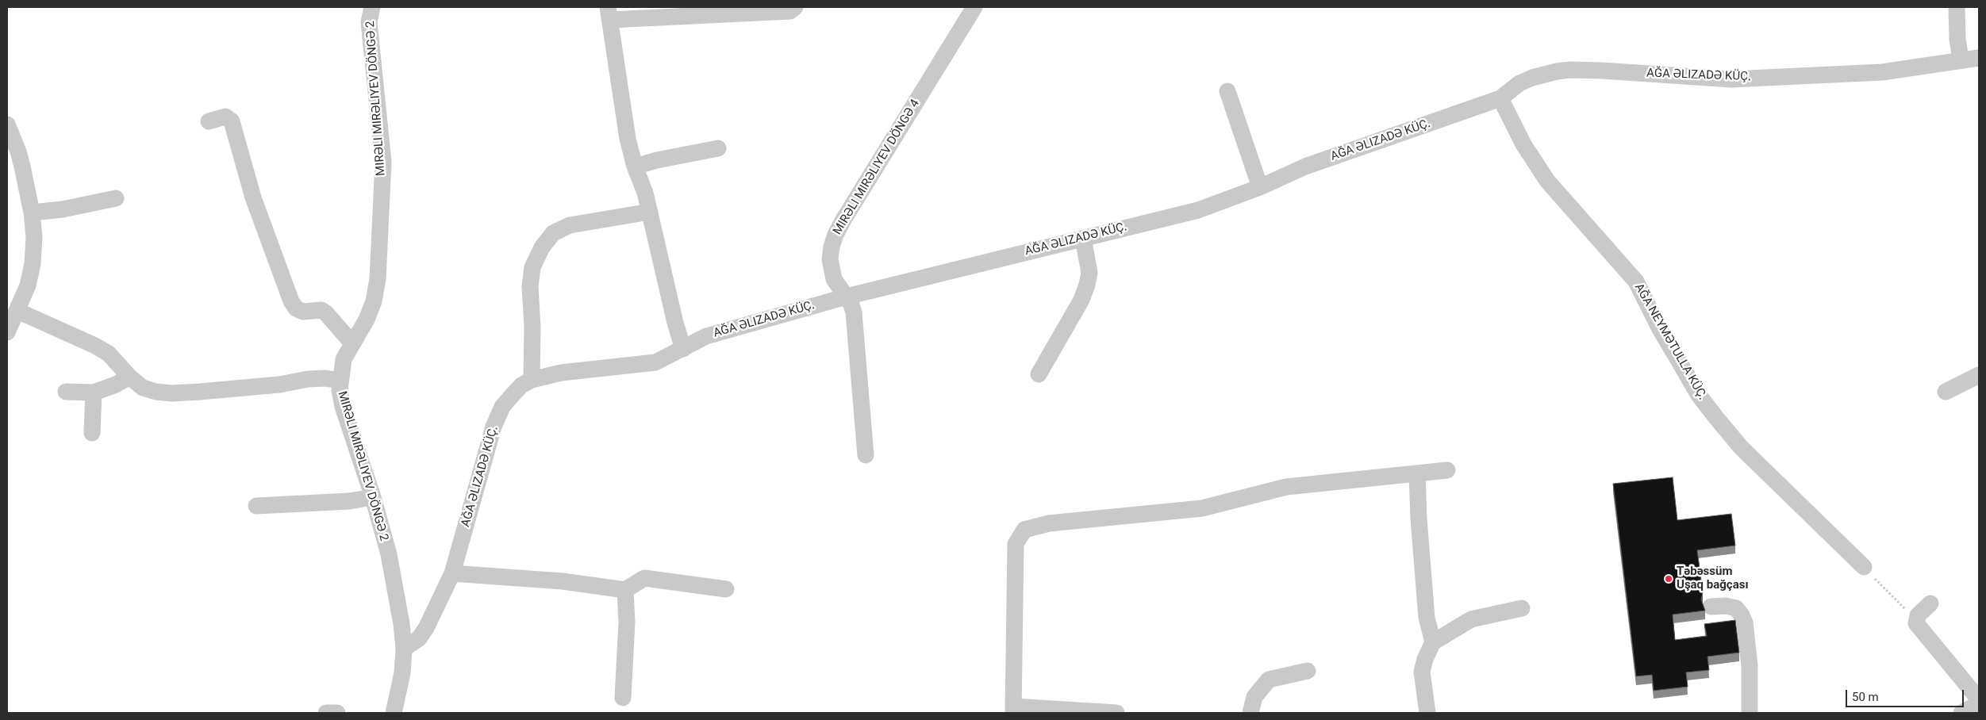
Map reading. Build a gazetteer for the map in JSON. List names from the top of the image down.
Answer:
{
  "streets": {
    "street": [
      "AĞA ƏLIZADƏ KÜÇ.",
      "MIRƏLI MIRƏLIYEV DÖNGƏ 2",
      "MIRƏLI MIRƏLIYEV DÖNGƏ 4",
      "AĞA NEYMƏTULLA KÜÇ."
    ]
  },
  "crossings": [
    ["AĞA ƏLIZADƏ KÜÇ.", "MIRƏLI MIRƏLIYEV DÖNGƏ 2"],
    ["AĞA ƏLIZADƏ KÜÇ.", "MIRƏLI MIRƏLIYEV DÖNGƏ 4"],
    ["AĞA ƏLIZADƏ KÜÇ.", "AĞA NEYMƏTULLA KÜÇ."]
  ],
  "places": ["Təbəssüm Uşaq bağçası"],
  "scale_bar": "50 m"
}
